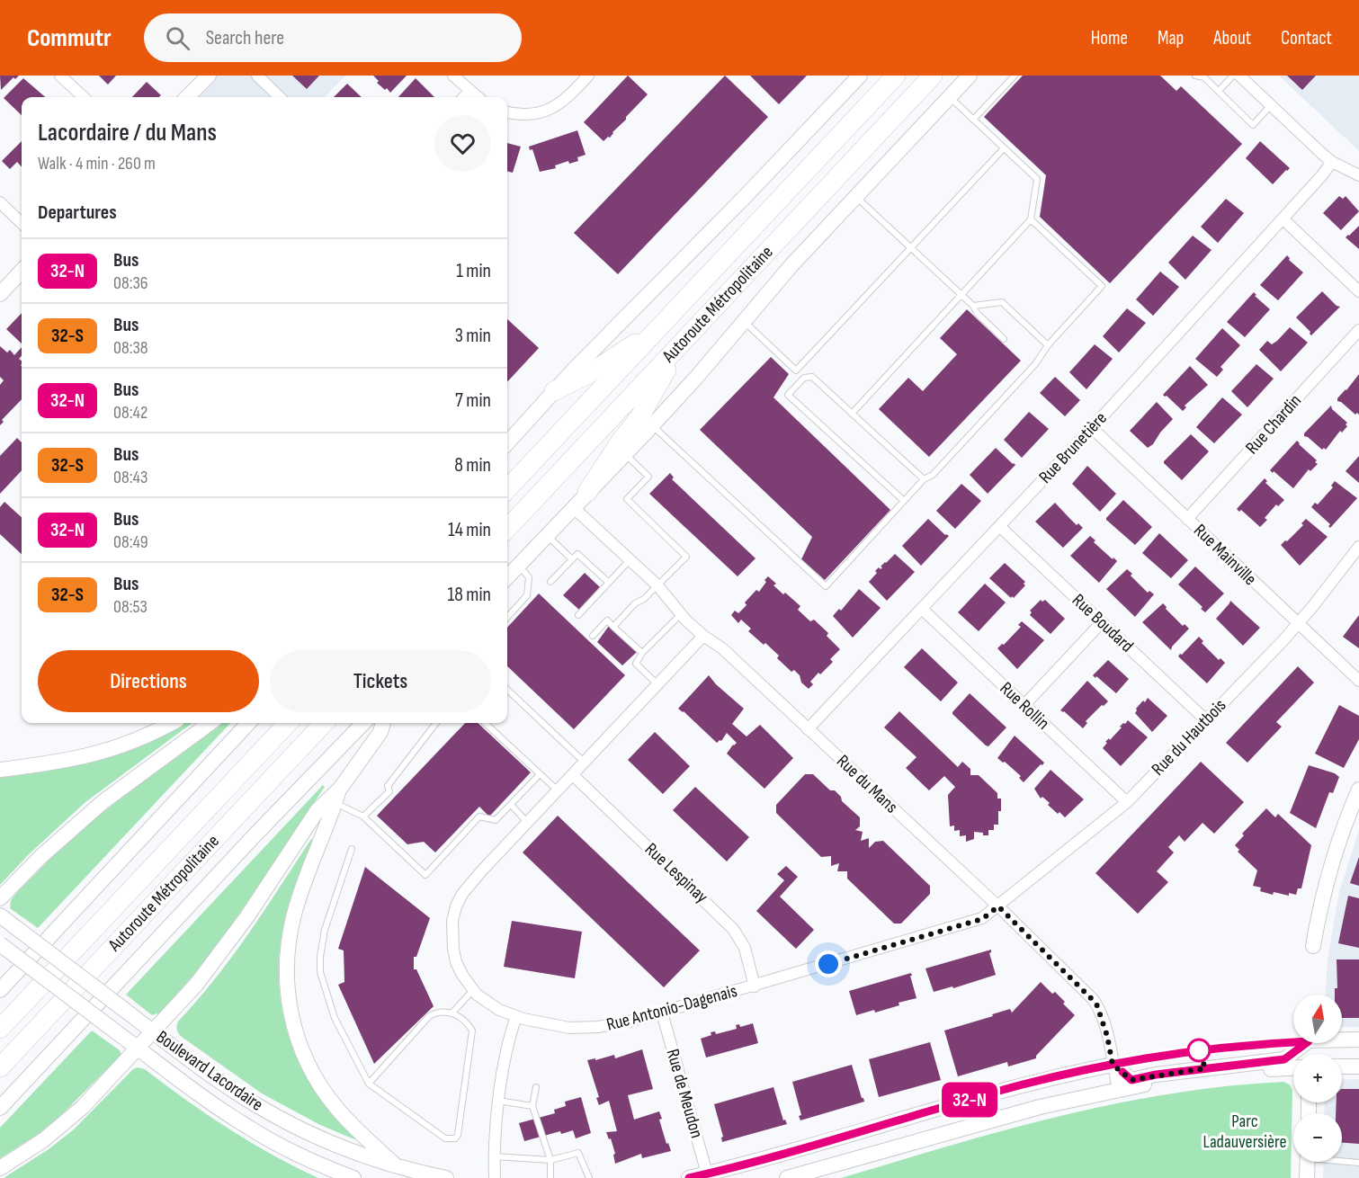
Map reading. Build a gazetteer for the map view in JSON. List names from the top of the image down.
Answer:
{
  "streets": {
    "highway": ["Autoroute Métropolitaine"],
    "main road": ["Boulevard Lacordaire"],
    "street": [
      "Rue Chardin",
      "Rue Brunetière",
      "Rue Mainville",
      "Rue Boudard",
      "Rue Rollin",
      "Rue du Hautbois",
      "Rue du Mans",
      "Rue Lespinay",
      "Rue Antonio-Dagenais",
      "Rue de Meudon"
    ]
  },
  "crossings": [
    ["Rue Chardin", "Rue Mainville"],
    ["Rue Brunetière", "Rue Mainville"],
    ["Rue Brunetière", "Rue Boudard"],
    ["Rue Brunetière", "Rue Rollin"],
    ["Rue Brunetière", "Rue du Mans"],
    ["Rue Mainville", "Rue du Hautbois"],
    ["Rue Boudard", "Rue du Hautbois"],
    ["Rue Rollin", "Rue du Hautbois"],
    ["Rue du Hautbois", "Rue du Mans"],
    ["Rue du Hautbois", "Rue Antonio-Dagenais"],
    ["Rue du Mans", "Rue Antonio-Dagenais"],
    ["Rue Lespinay", "Rue Antonio-Dagenais"],
    ["Rue Antonio-Dagenais", "Rue de Meudon"]
  ],
  "parks": ["Parc Ladauversière"],
  "lines": ["bus line 32-N"],
  "north": "top",
  "page": {
    "header": "Commutr",
    "search": "Search here",
    "nav": [
      "Home",
      "Map",
      "About",
      "Contact"
    ],
    "on_map": "32-N",
    "heading": [
      ["Lacordaire / du Mans", "Walk · 4 min · 260 m"],
      "Departures"
    ],
    "list": [
      {
        "mark": "32-N",
        "name": "Bus",
        "note": "08:36",
        "value": "1 min"
      },
      {
        "mark": "32-S",
        "name": "Bus",
        "note": "08:38",
        "value": "3 min"
      },
      {
        "mark": "32-N",
        "name": "Bus",
        "note": "08:42",
        "value": "7 min"
      },
      {
        "mark": "32-S",
        "name": "Bus",
        "note": "08:43",
        "value": "8 min"
      },
      {
        "mark": "32-N",
        "name": "Bus",
        "note": "08:49",
        "value": "14 min"
      },
      {
        "mark": "32-S",
        "name": "Bus",
        "note": "08:53",
        "value": "18 min"
      }
    ],
    "buttons": ["Directions", "Tickets"],
    "map_buttons": ["+", "−"]
  }
}
